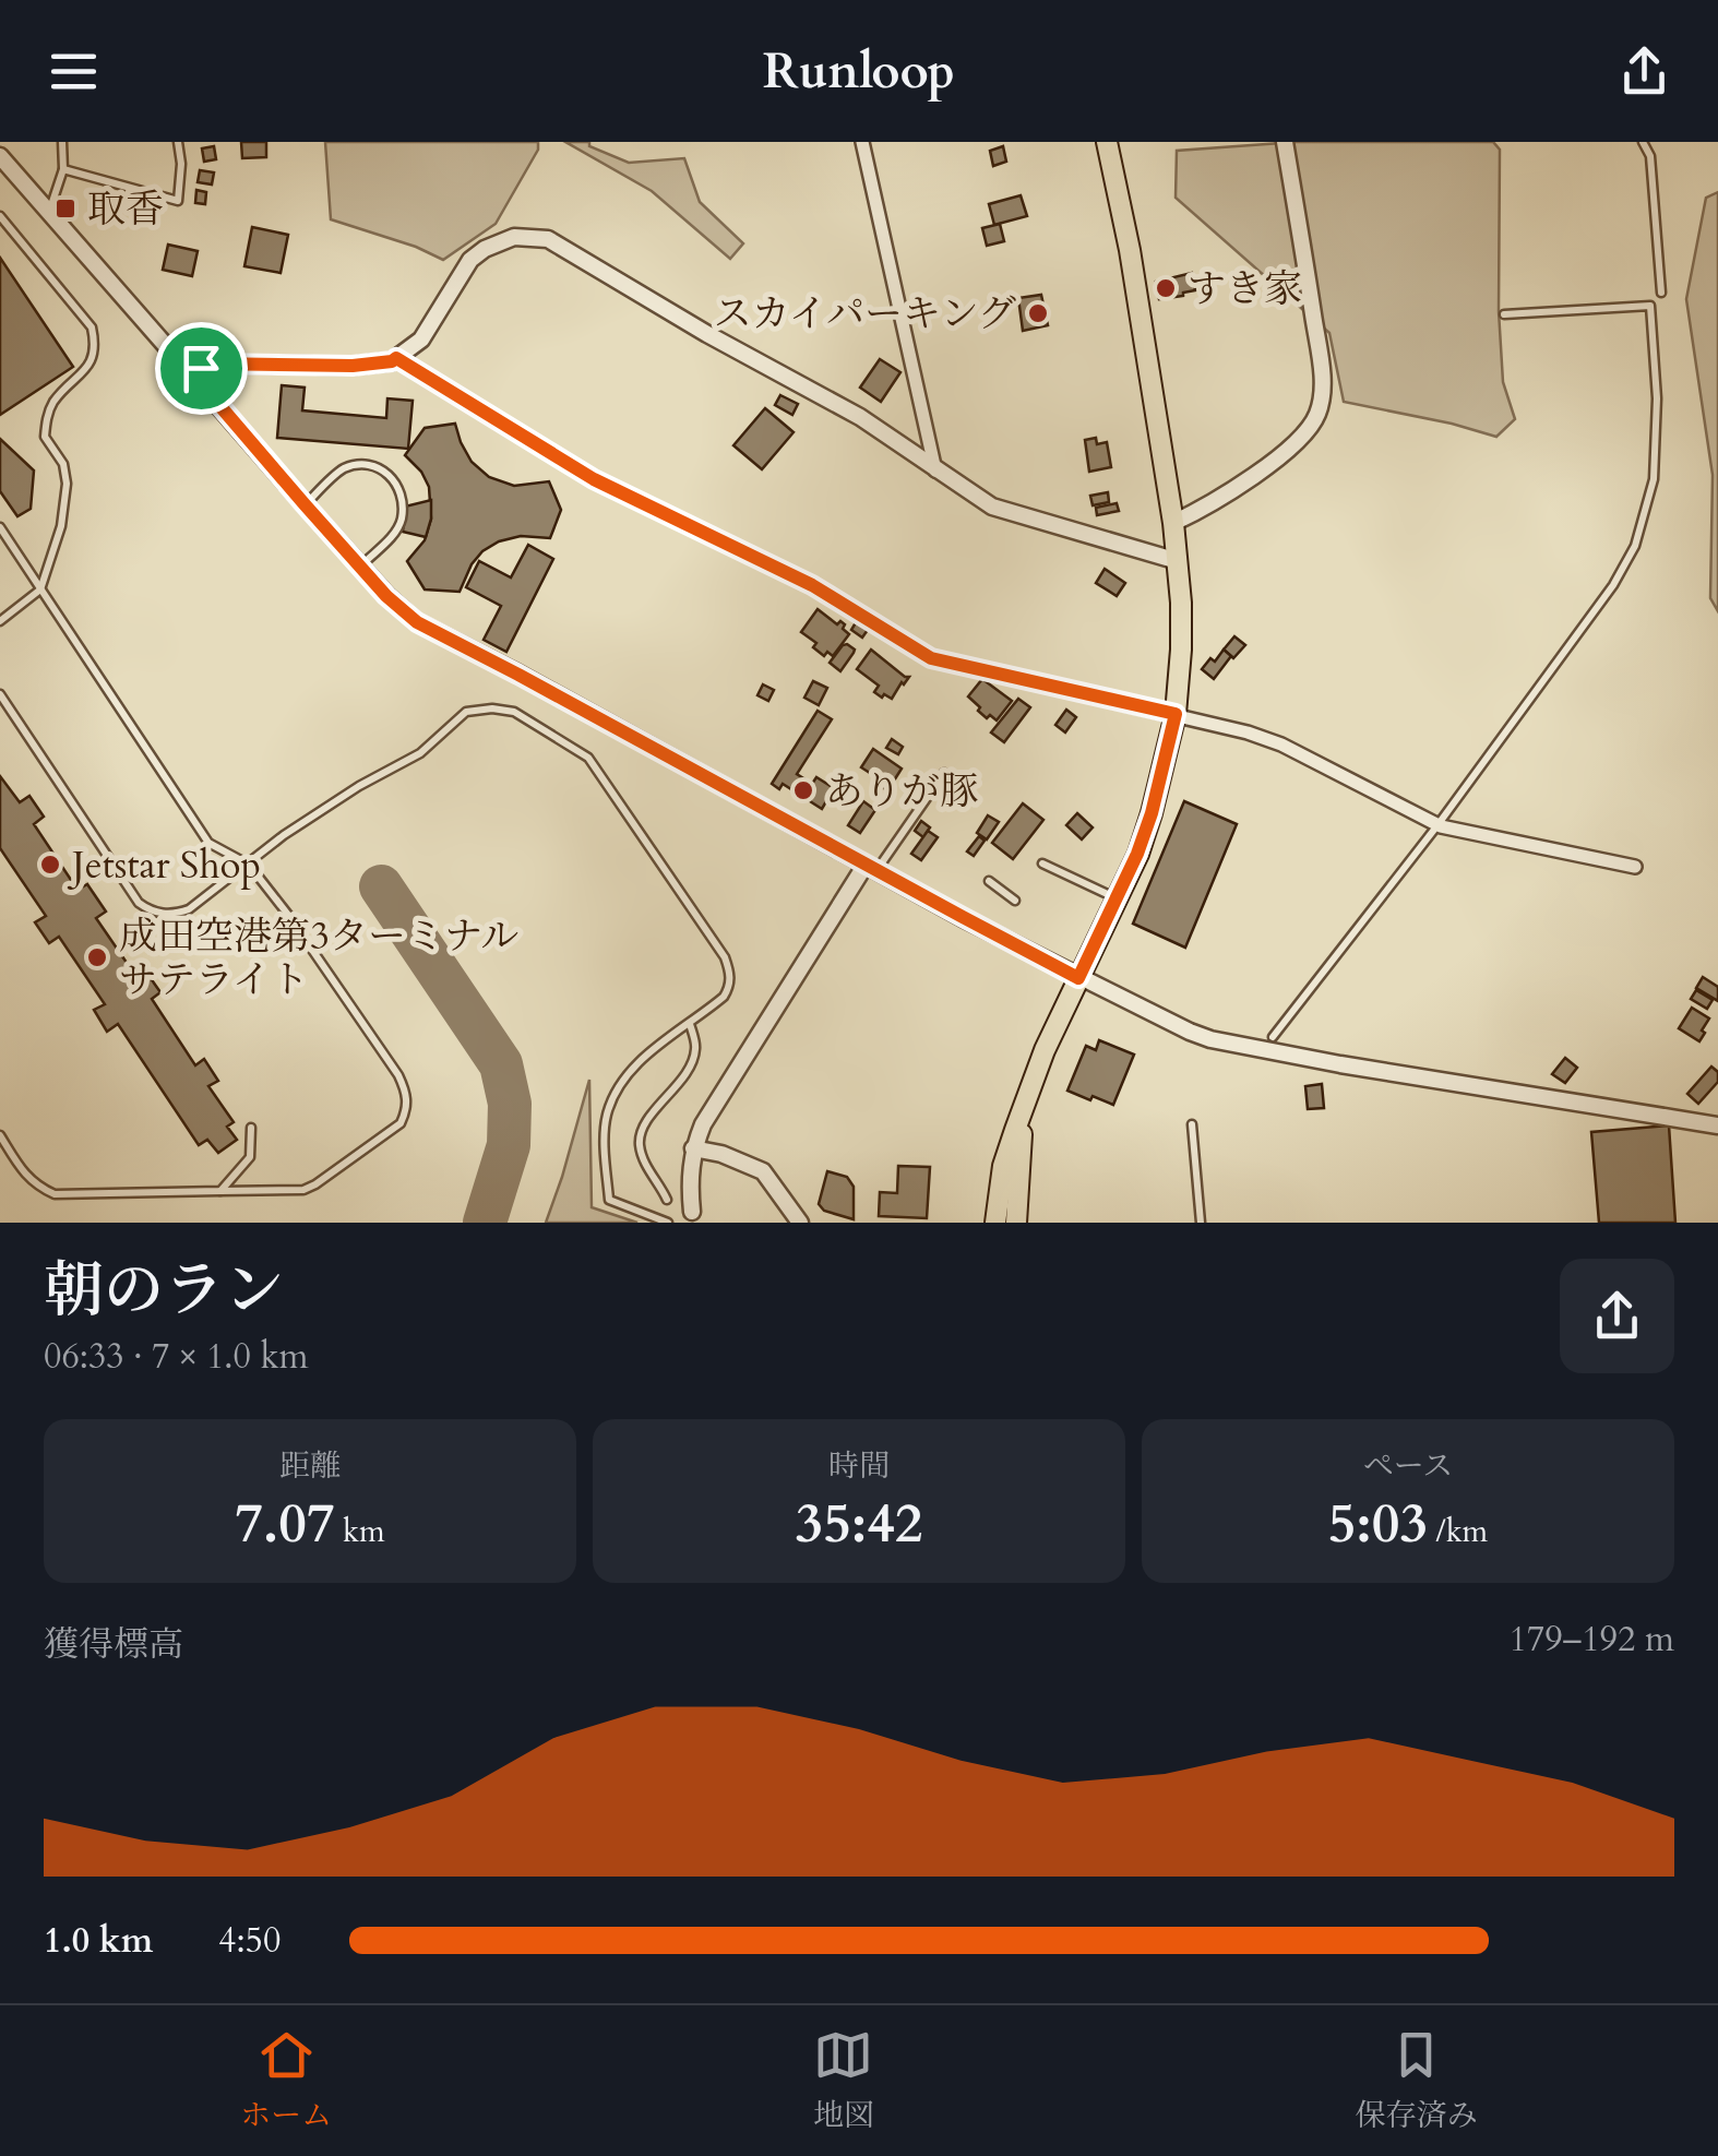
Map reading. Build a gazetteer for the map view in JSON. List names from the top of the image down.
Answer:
{
  "places": {
    "transit": ["取香"],
    "other": [
      "すき家",
      "スカイパーキング",
      "ありが豚",
      "Jetstar Shop",
      "成田空港第3ターミナル サテライト"
    ]
  },
  "page": {
    "header": "Runloop",
    "heading": ["朝のラン", "06:33 · 7 × 1.0 km"],
    "stats": [
      ["距離", "7.07 km"],
      ["時間", "35:42"],
      ["ペース", "5:03 /km"]
    ],
    "chart": ["獲得標高", "179–192 m"],
    "list": [
      {
        "name": "1.0 km",
        "note": "4:50"
      }
    ],
    "tabs": ["ホーム", "地図", "保存済み"]
  }
}
